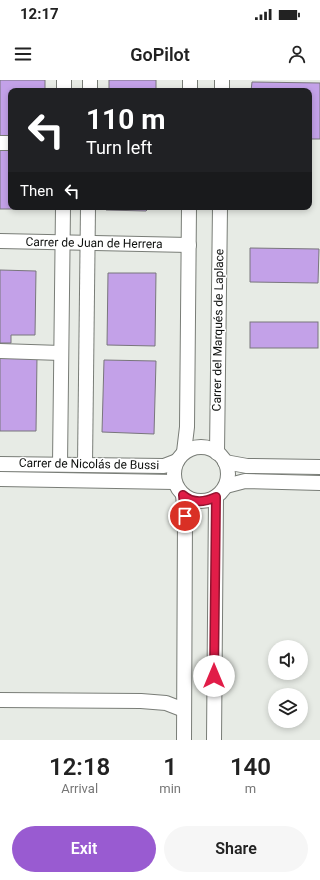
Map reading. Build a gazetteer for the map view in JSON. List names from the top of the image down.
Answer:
{
  "streets": {
    "street": ["Carrer de Juan de Herrera", "Carrer del Marqués de Laplace", "Carrer de Nicolás de Bussi"]
  },
  "crossings": [
    ["Carrer del Marqués de Laplace", "Carrer de Nicolás de Bussi"]
  ],
  "page": {
    "status": "12:17",
    "header": "GoPilot",
    "turn": ["110 m", "Turn left"],
    "then": "Then",
    "eta": [
      "12:18",
      "Arrival",
      "1",
      "min",
      "140",
      "m"
    ],
    "buttons": ["Exit", "Share"]
  }
}
